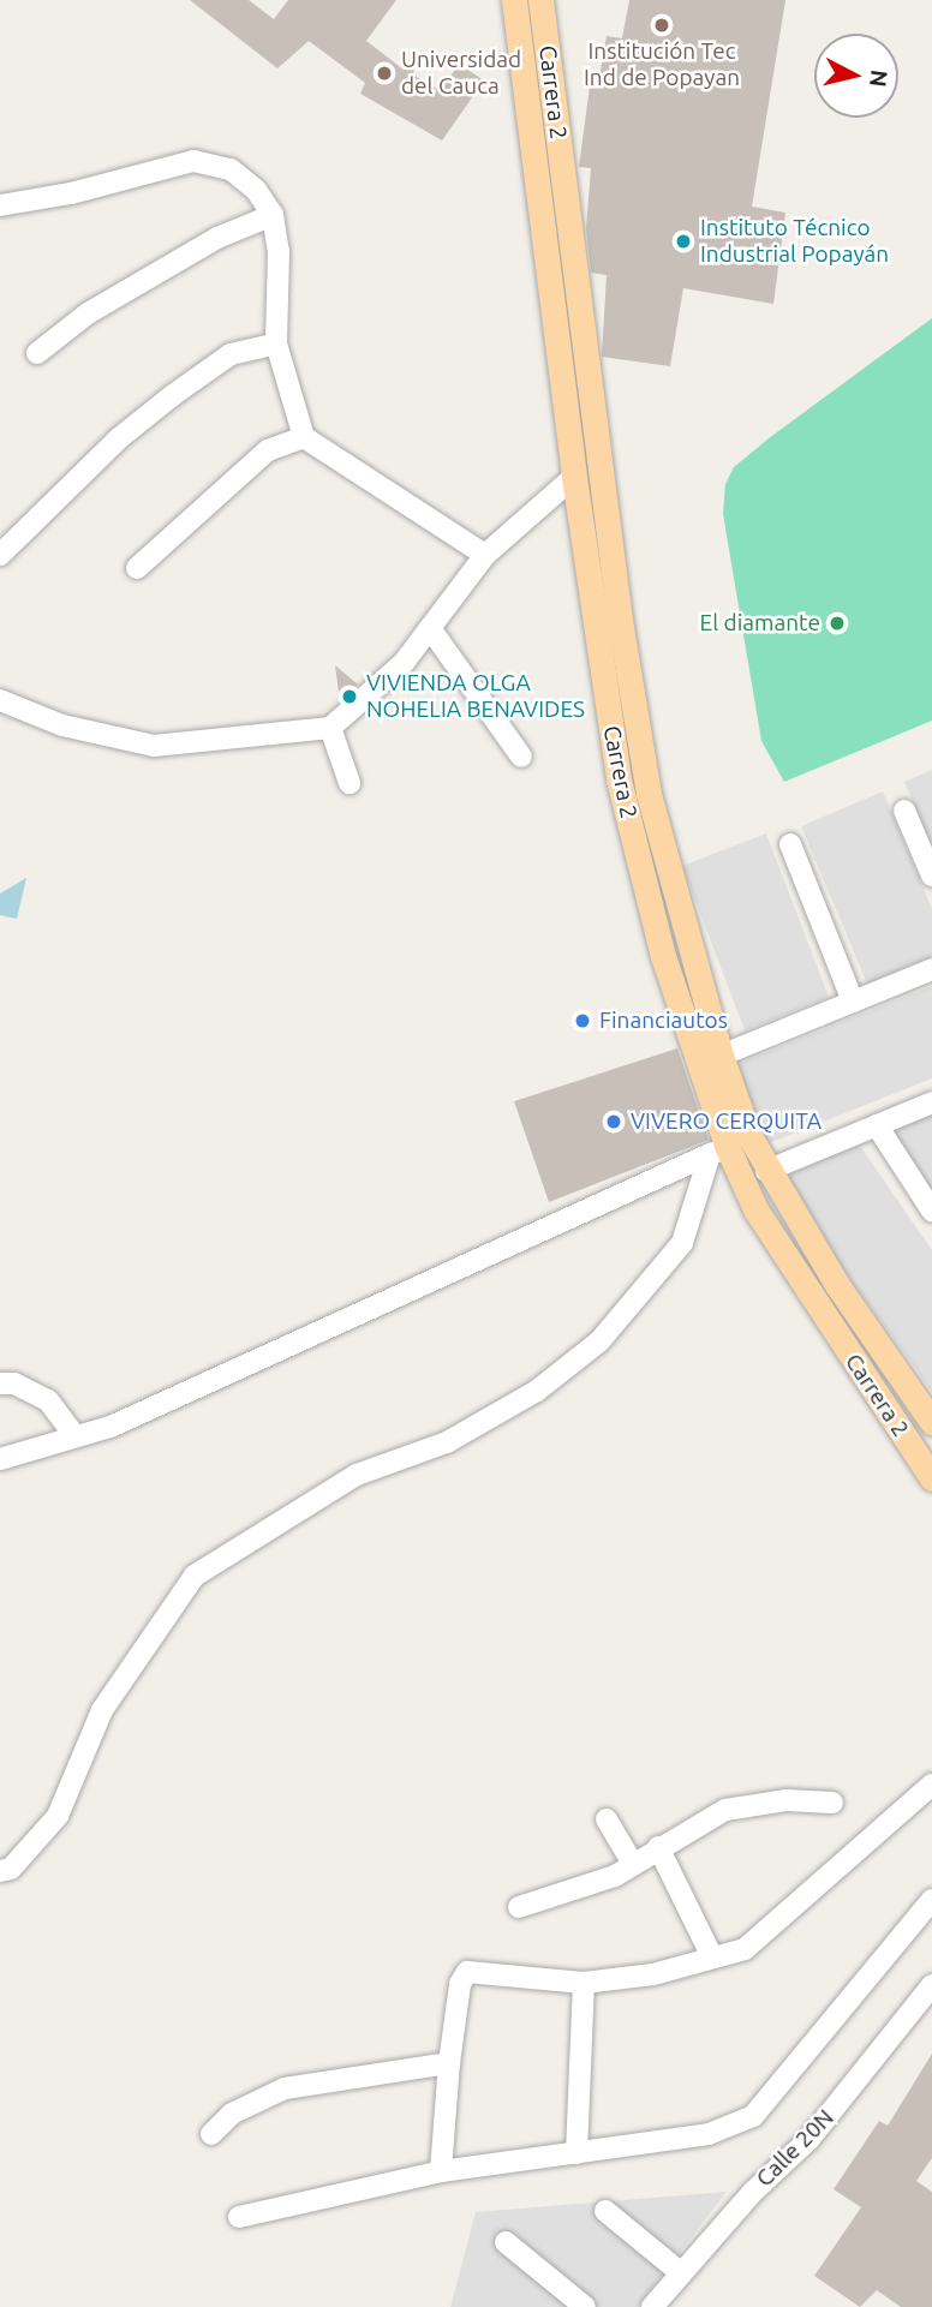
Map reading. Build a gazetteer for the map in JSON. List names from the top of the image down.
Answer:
{
  "streets": {
    "main road": ["Carrera 2"],
    "street": ["Calle 20N"]
  },
  "places": [
    "Institución Tec Ind de Popayan",
    "Universidad del Cauca",
    "Instituto Técnico Industrial Popayán",
    "El diamante",
    "VIVIENDA OLGA NOHELIA BENAVIDES",
    "Financiautos",
    "VIVERO CERQUITA"
  ],
  "north": "right"
}
